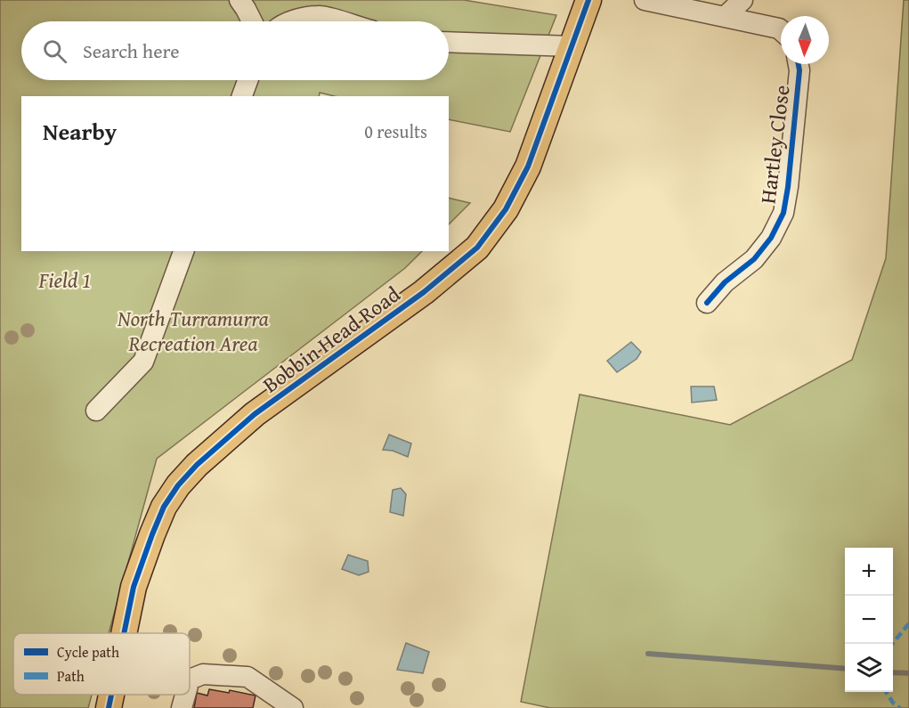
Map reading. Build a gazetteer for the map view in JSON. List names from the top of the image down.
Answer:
{
  "streets": {
    "main road": ["Bobbin Head Road"],
    "street": ["Hartley Close"]
  },
  "parks": ["Field 1", "North Turramurra Recreation Area"],
  "legend": ["Cycle path", "Path"],
  "north": "bottom",
  "page": {
    "search": "Search here",
    "heading": ["Nearby", "0 results"],
    "map_buttons": ["+", "−"]
  }
}
